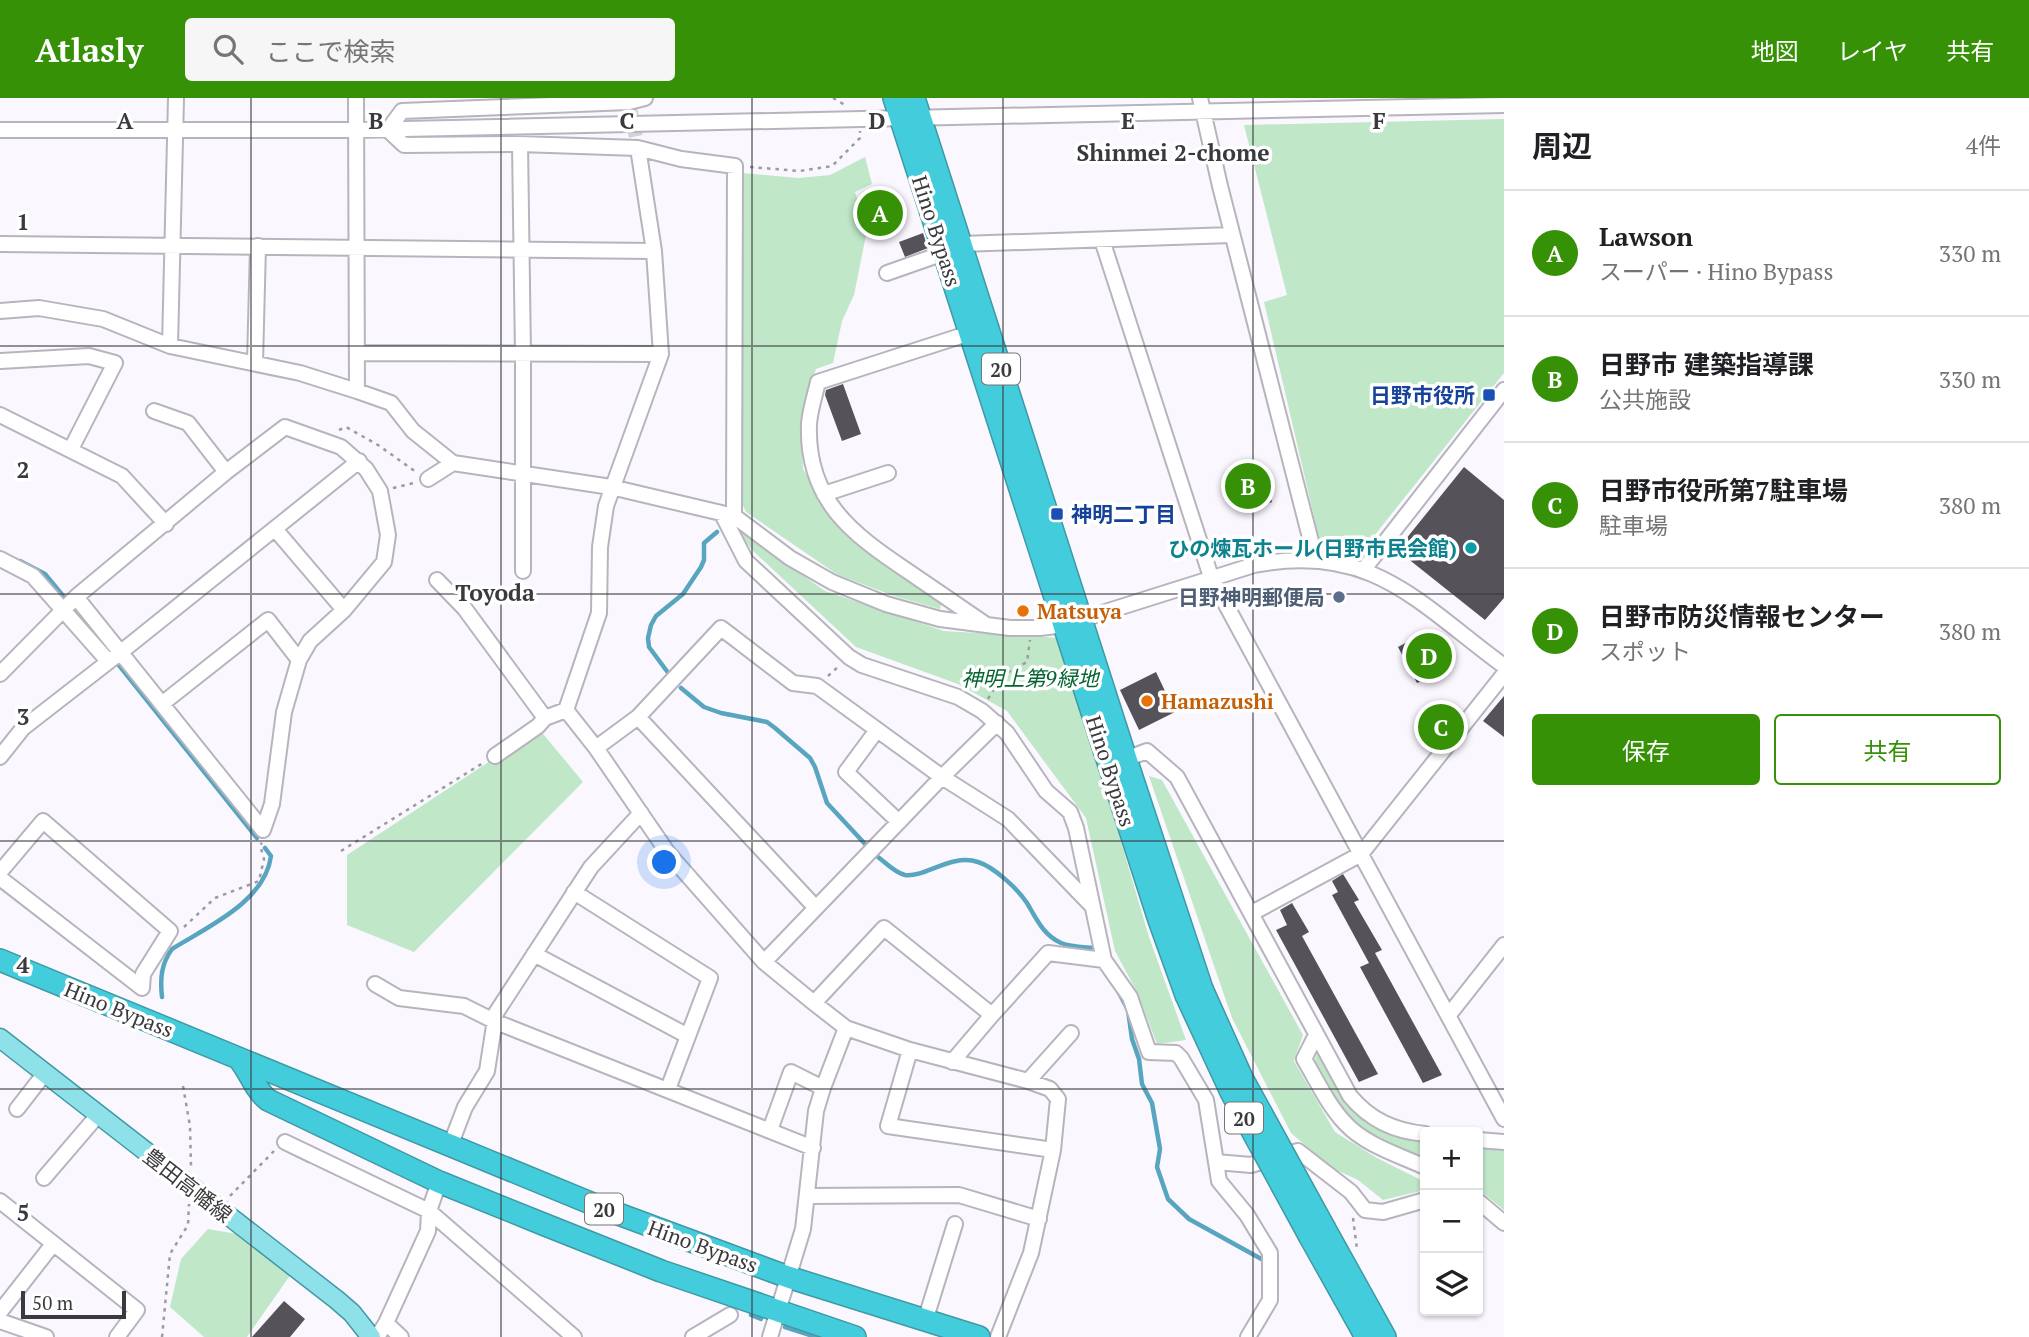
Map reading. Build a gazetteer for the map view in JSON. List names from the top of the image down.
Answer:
{
  "streets": {
    "highway": ["Hino Bypass", "20"],
    "main road": ["豊田高幡線"]
  },
  "districts": ["Shinmei 2-chome", "Toyoda"],
  "parks": ["神明上第9緑地"],
  "places": {
    "transit": ["日野市役所", "神明二丁目"],
    "other": [
      "ひの煉瓦ホール(日野市民会館)",
      "日野神明郵便局",
      "Matsuya",
      "Hamazushi"
    ]
  },
  "scale_bar": "50 m",
  "page": {
    "header": "Atlasly",
    "search": "ここで検索",
    "nav": ["地図", "レイヤ", "共有"],
    "heading": ["周辺", "4件"],
    "pins": [
      "A",
      "B",
      "D",
      "C"
    ],
    "list": [
      {
        "mark": "A",
        "name": "Lawson",
        "note": "スーパー · Hino Bypass",
        "value": "330 m"
      },
      {
        "mark": "B",
        "name": "日野市 建築指導課",
        "note": "公共施設",
        "value": "330 m"
      },
      {
        "mark": "C",
        "name": "日野市役所第7駐車場",
        "note": "駐車場",
        "value": "380 m"
      },
      {
        "mark": "D",
        "name": "日野市防災情報センター",
        "note": "スポット",
        "value": "380 m"
      }
    ],
    "buttons": ["保存", "共有"],
    "map_buttons": ["+", "−"],
    "scale": "50 m"
  },
  "grid": {
    "columns": [
      "A",
      "B",
      "C",
      "D",
      "E",
      "F"
    ],
    "rows": [
      "1",
      "2",
      "3",
      "4",
      "5"
    ]
  }
}
